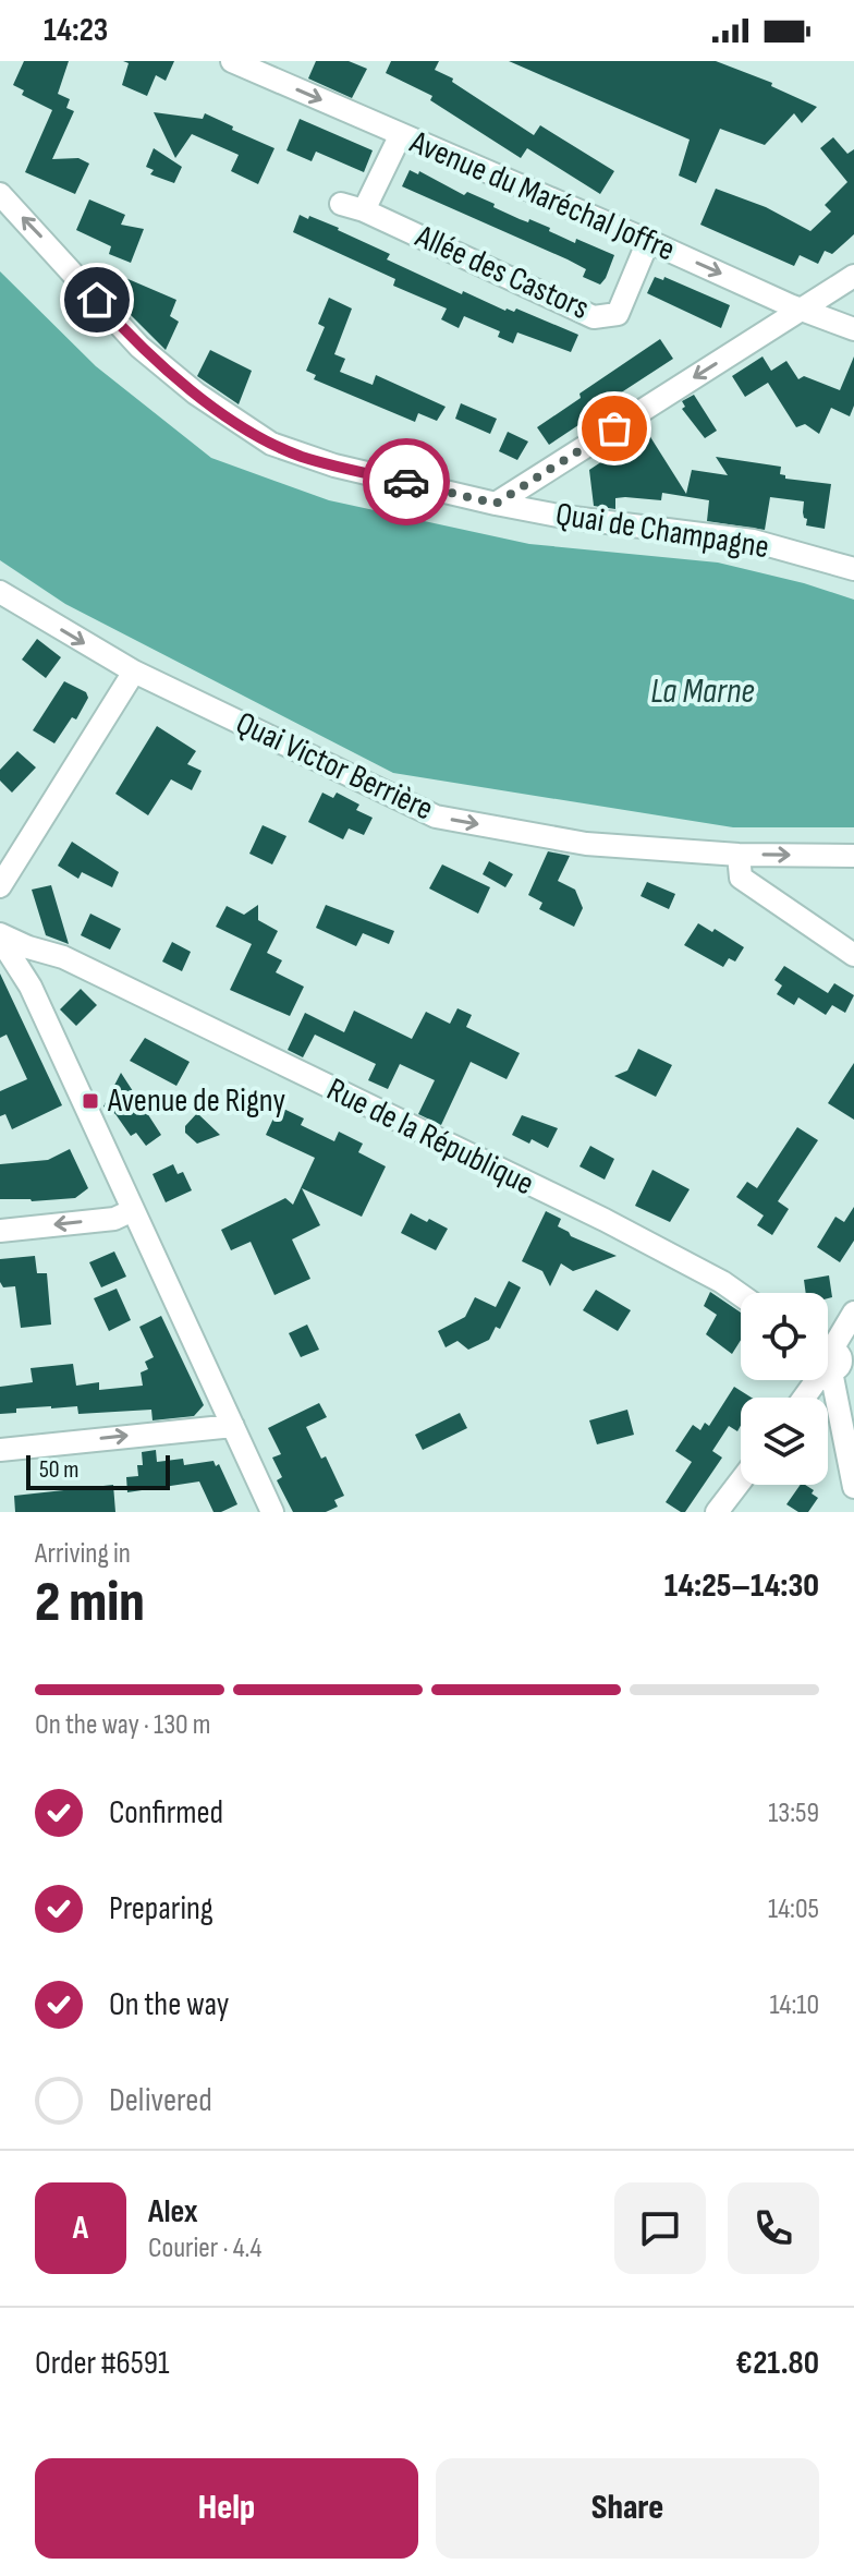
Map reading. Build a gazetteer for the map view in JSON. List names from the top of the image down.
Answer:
{
  "streets": {
    "street": [
      "Avenue du Maréchal Joffre",
      "Allée des Castors",
      "Quai de Champagne",
      "Quai Victor Berrière",
      "Rue de la République"
    ]
  },
  "crossings": [
    ["Avenue du Maréchal Joffre", "Allée des Castors"]
  ],
  "one_way": ["Avenue du Maréchal Joffre", "Quai de Champagne", "Quai Victor Berrière"],
  "water": ["La Marne"],
  "places": {
    "transit": ["Avenue de Rigny"]
  },
  "scale_bar": "50 m",
  "page": {
    "status": "14:23",
    "scale": "50 m",
    "heading": ["2 min", "Arriving in", "14:25–14:30"],
    "panel": [
      "Alex",
      "Courier · 4.4",
      "Order #6591",
      "€21.80"
    ],
    "bar": "On the way · 130 m",
    "list": [
      ["Confirmed", "13:59"],
      ["Preparing", "14:05"],
      ["On the way", "14:10"],
      "Delivered"
    ],
    "round": "A",
    "buttons": ["Help", "Share"]
  }
}
